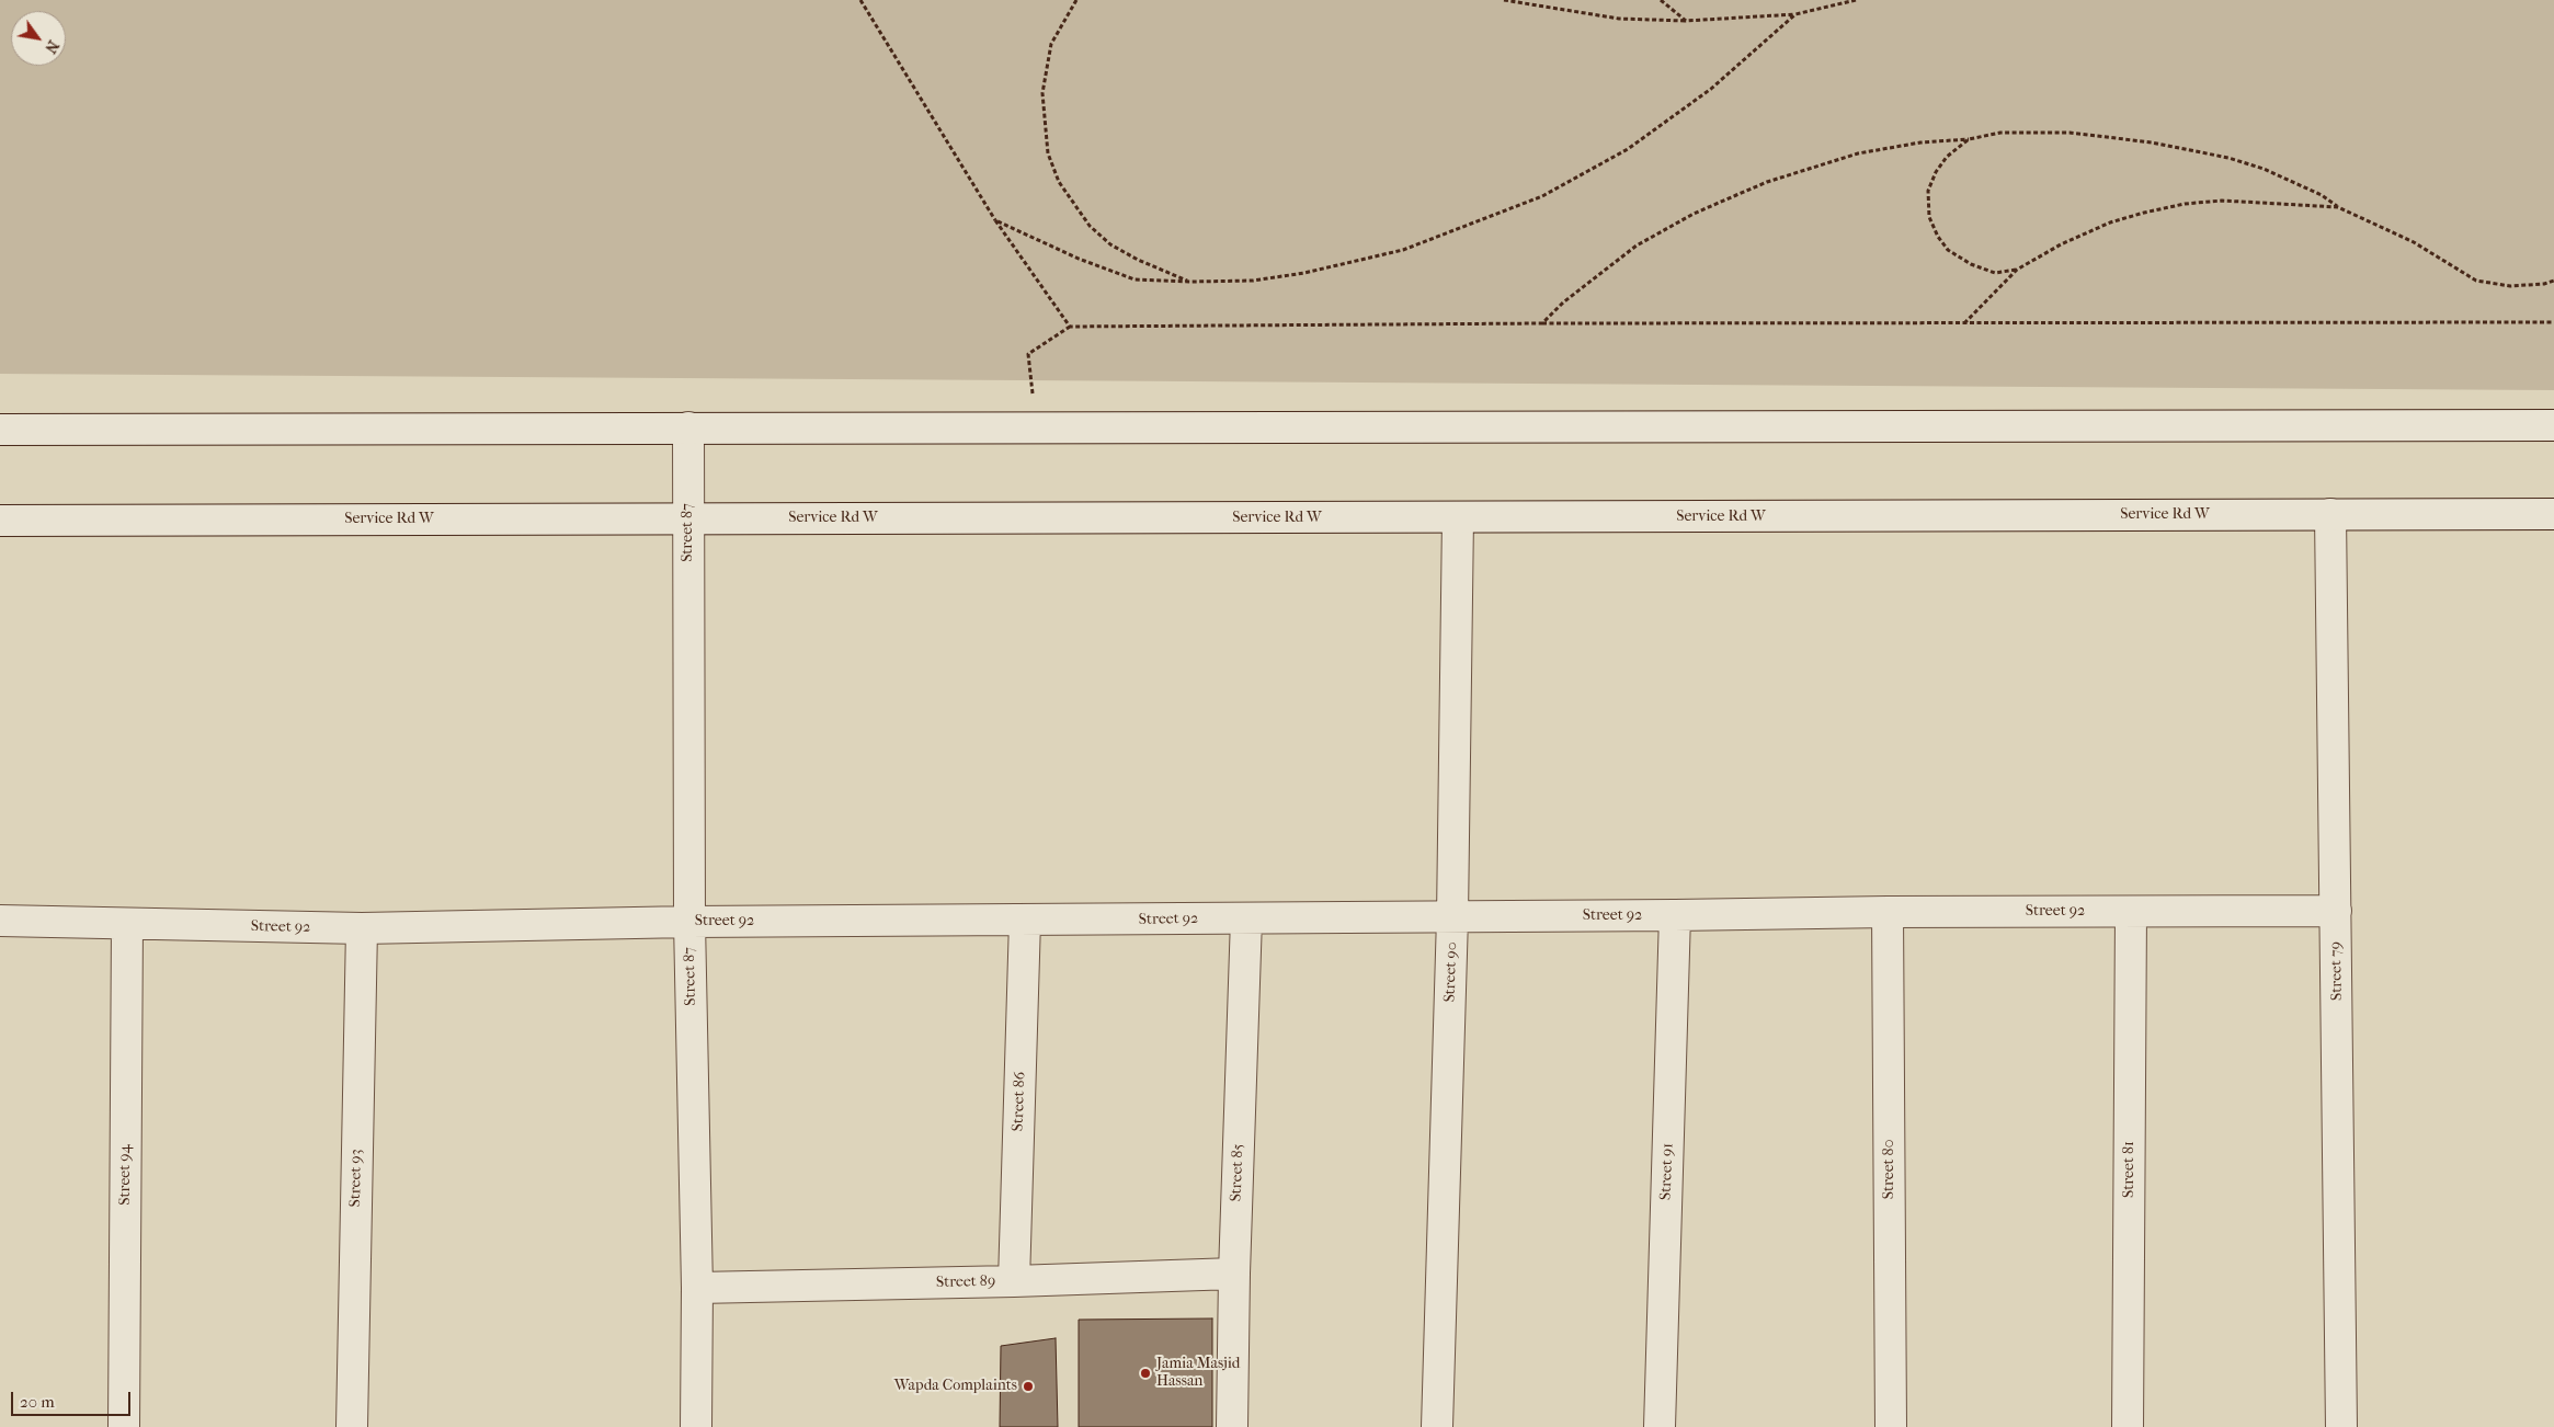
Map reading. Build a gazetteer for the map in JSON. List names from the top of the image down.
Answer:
{
  "streets": {
    "street": [
      "Service Rd W",
      "Street 87",
      "Street 92",
      "Street 79",
      "Street 90",
      "Street 86",
      "Street 80",
      "Street 81",
      "Street 91",
      "Street 85",
      "Street 94",
      "Street 93",
      "Street 89"
    ]
  },
  "crossings": [
    ["Service Rd W", "Street 87"],
    ["Service Rd W", "Street 79"],
    ["Service Rd W", "Street 90"],
    ["Street 87", "Street 92"],
    ["Street 87", "Street 89"],
    ["Street 92", "Street 79"],
    ["Street 92", "Street 90"],
    ["Street 92", "Street 86"],
    ["Street 92", "Street 80"],
    ["Street 92", "Street 81"],
    ["Street 92", "Street 91"],
    ["Street 92", "Street 85"],
    ["Street 92", "Street 94"],
    ["Street 92", "Street 93"],
    ["Street 86", "Street 89"],
    ["Street 85", "Street 89"]
  ],
  "places": ["Jamia Masjid Hassan", "Wapda Complaints"],
  "scale_bar": "20 m",
  "north": "bottom right"
}
